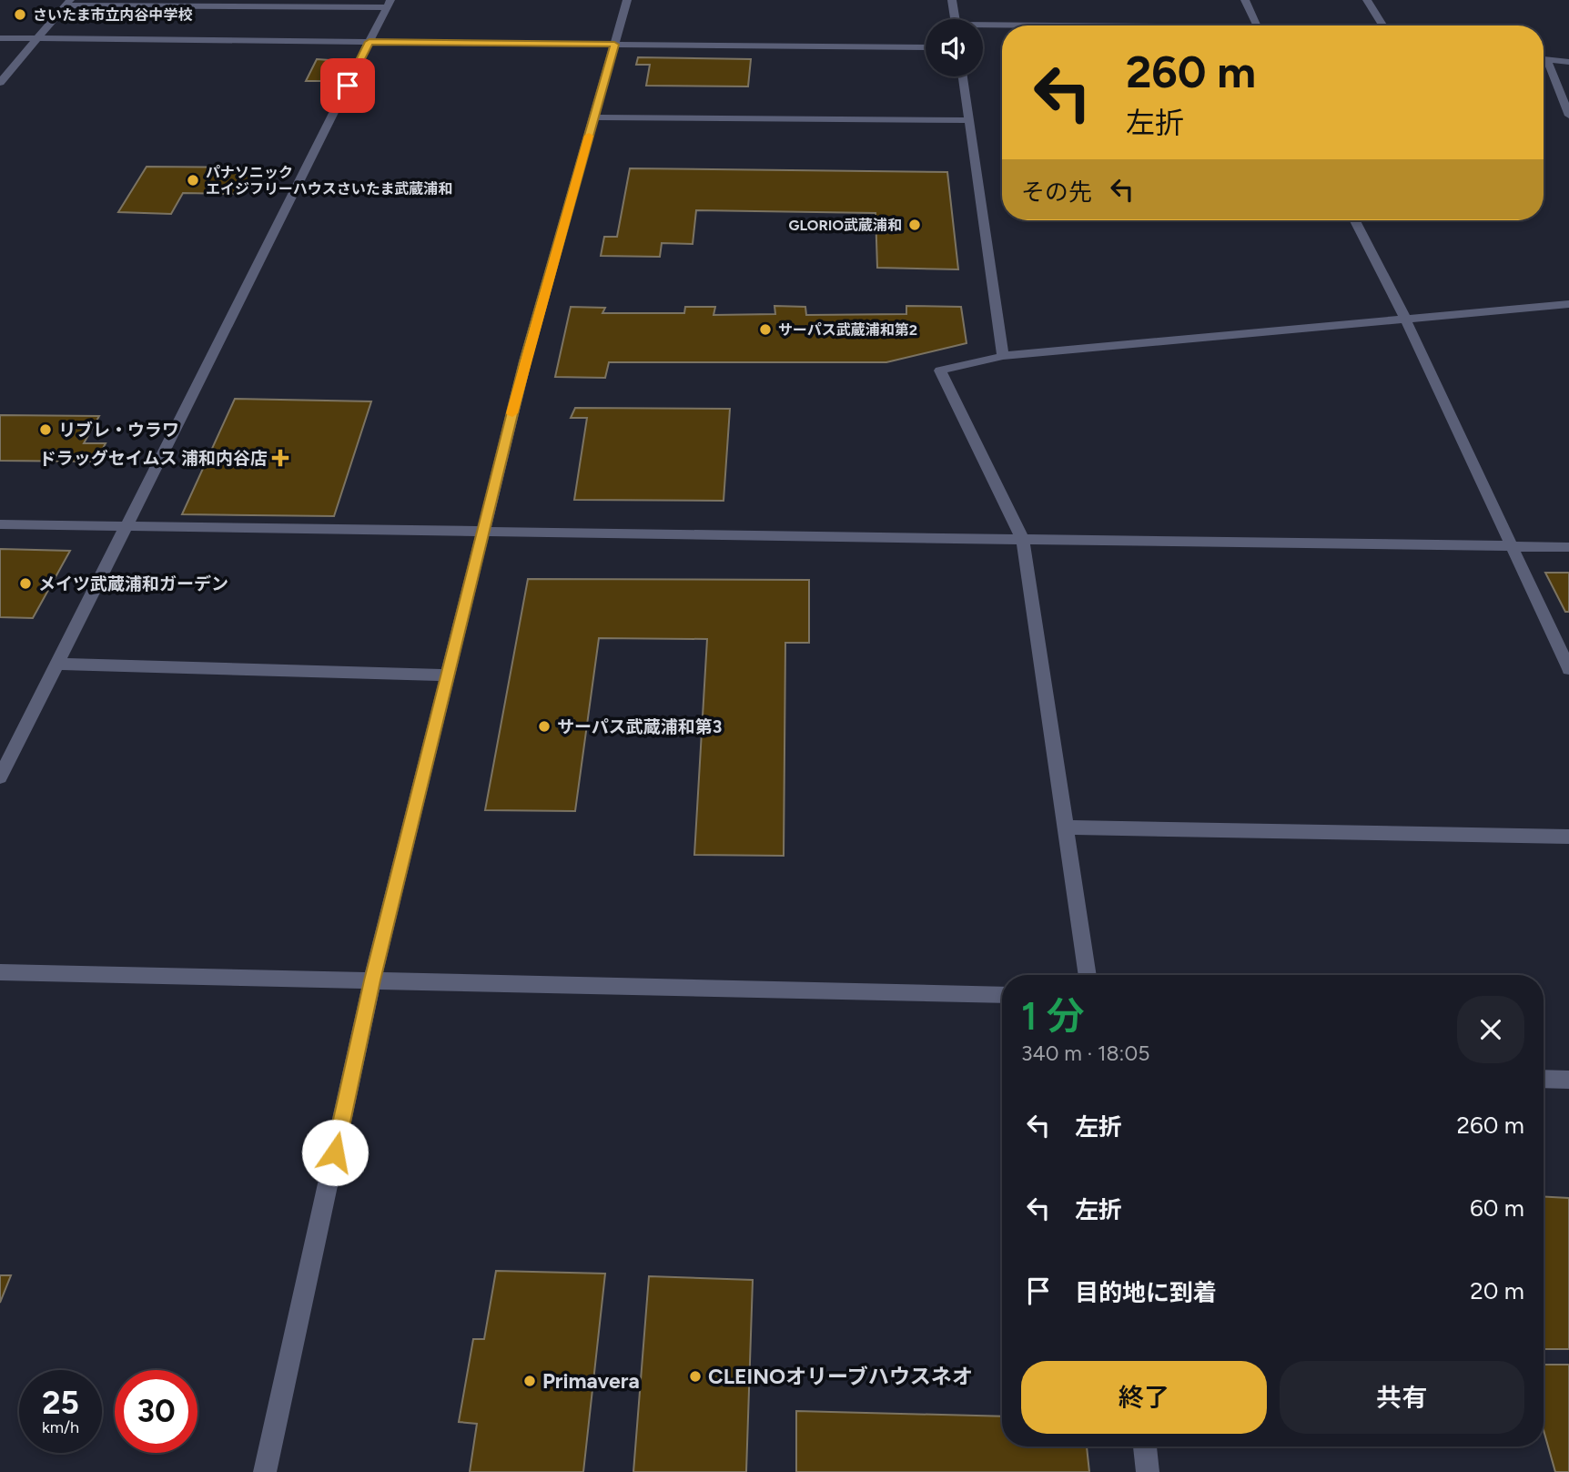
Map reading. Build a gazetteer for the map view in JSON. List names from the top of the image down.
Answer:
{
  "places": {
    "other": [
      "さいたま市立内谷中学校",
      "パナソニック エイジフリーハウスさいたま武蔵浦和",
      "GLORIO武蔵浦和",
      "サーパス武蔵浦和第2",
      "リブレ・ウラワ",
      "メイツ武蔵浦和ガーデン",
      "サーパス武蔵浦和第3",
      "CLEINOオリーブハウスネオ",
      "Primavera"
    ],
    "health": ["ドラッグセイムス 浦和内谷店"]
  },
  "page": {
    "turn": ["260 m", "左折"],
    "then": "その先",
    "heading": ["1 分", "340 m · 18:05"],
    "list": [
      {
        "name": "左折",
        "value": "260 m"
      },
      {
        "name": "左折",
        "value": "60 m"
      },
      {
        "name": "目的地に到着",
        "value": "20 m"
      }
    ],
    "buttons": ["終了", "共有"],
    "speed": "25 km/h",
    "limit": "30"
  }
}
